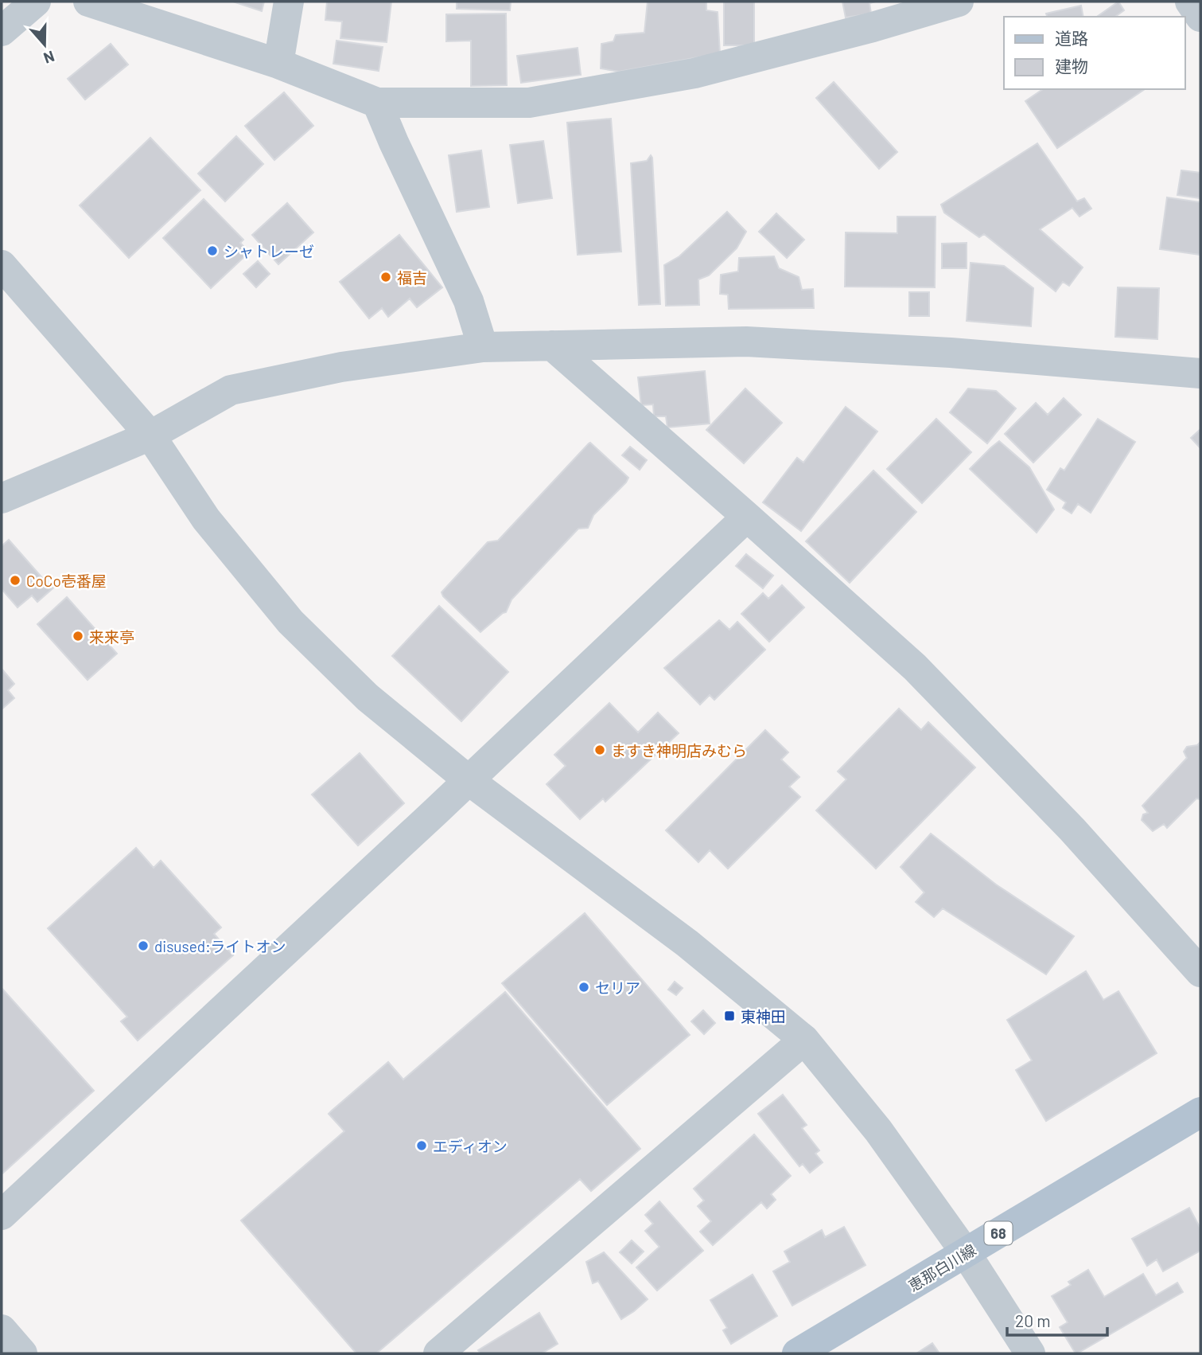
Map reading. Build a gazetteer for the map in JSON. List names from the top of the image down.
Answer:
{
  "streets": {
    "main road": ["68", "恵那白川線"]
  },
  "places": {
    "other": [
      "シャトレーゼ",
      "福吉",
      "CoCo壱番屋",
      "来来亭",
      "ますき神明店みむら",
      "disused:ライトオン",
      "セリア",
      "エディオン"
    ],
    "transit": ["東神田"]
  },
  "legend": ["道路", "建物"],
  "scale_bar": "20 m",
  "north": "bottom"
}
